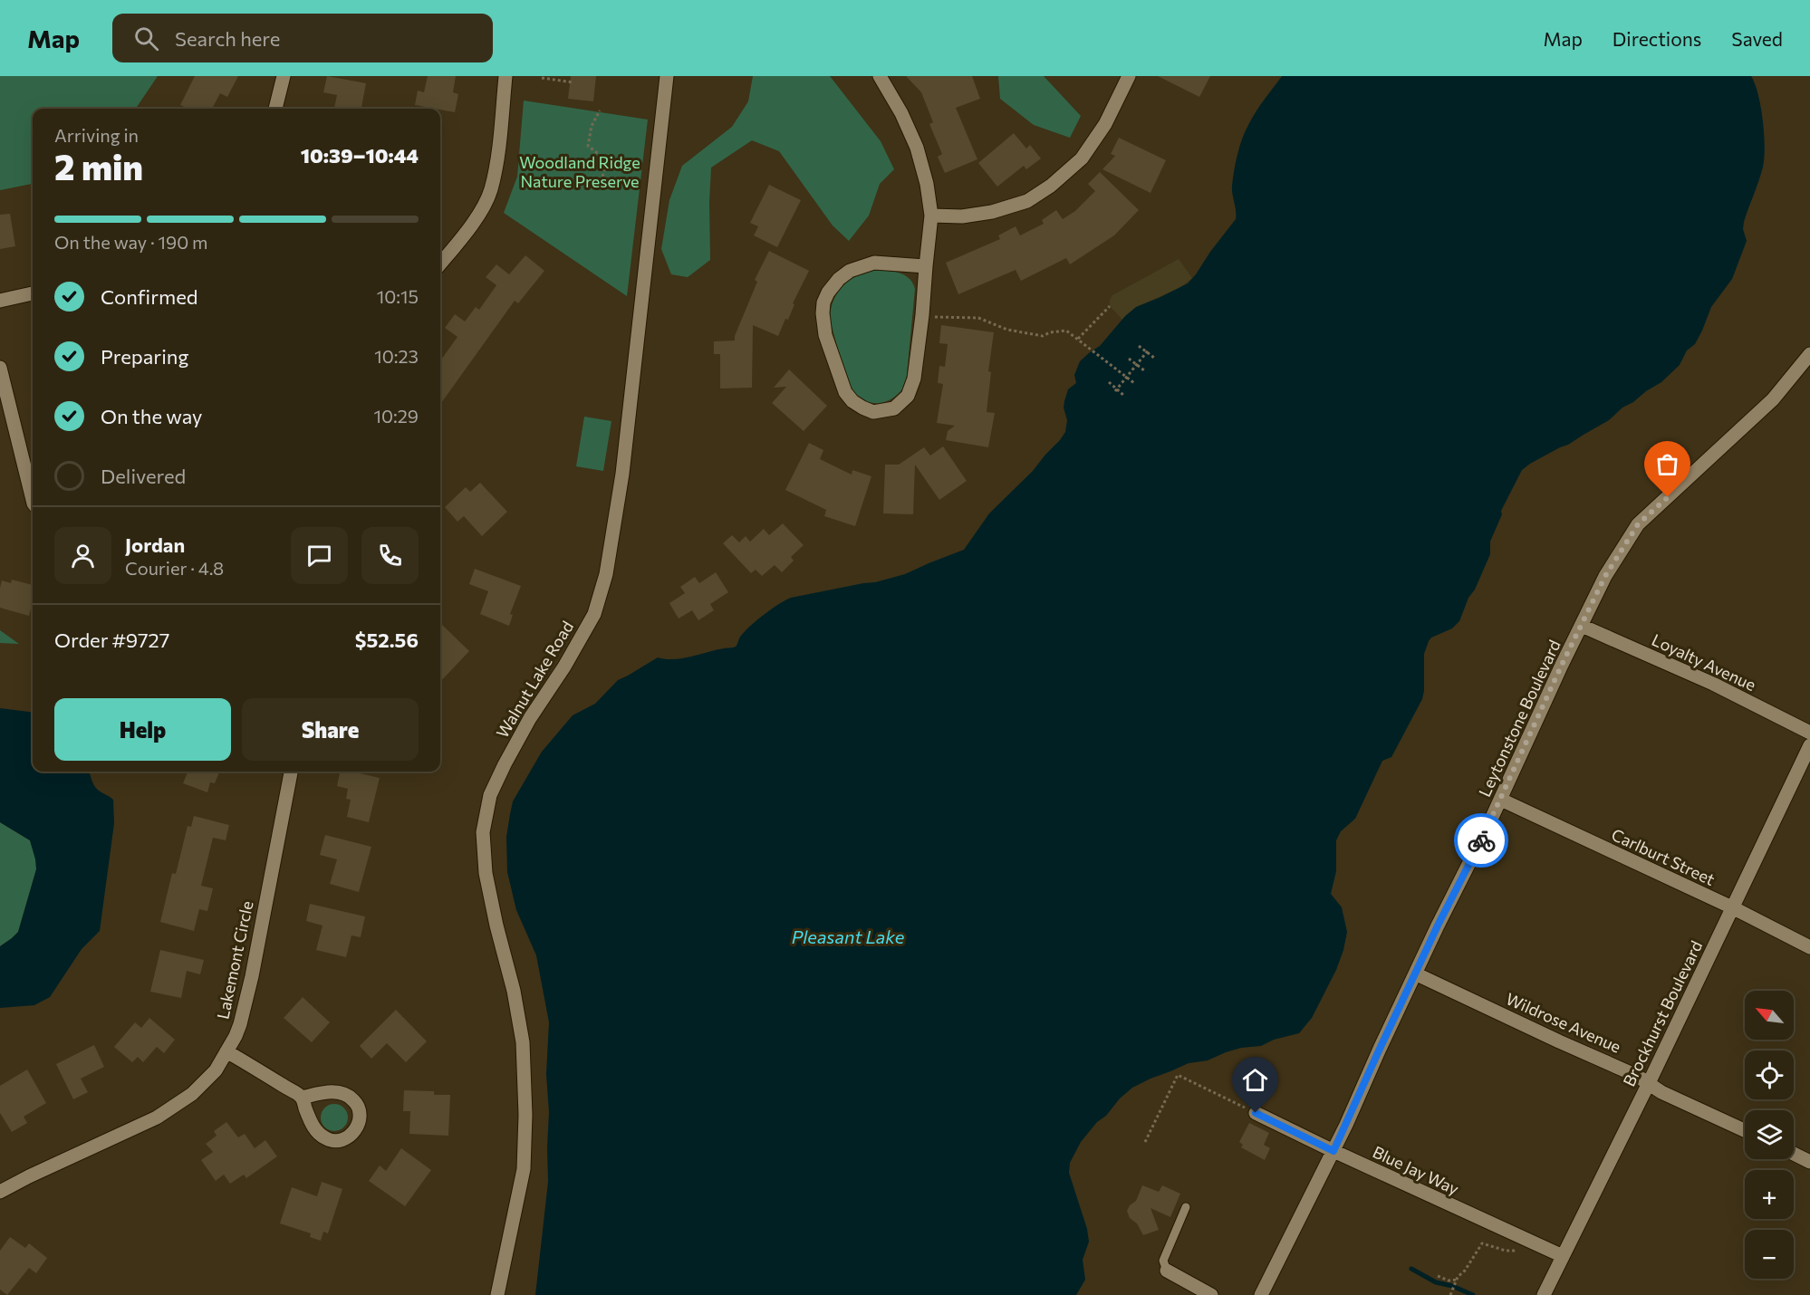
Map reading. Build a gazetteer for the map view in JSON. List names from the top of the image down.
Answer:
{
  "streets": {
    "street": [
      "Loyalty Avenue",
      "Walnut Lake Road",
      "Leytonstone Boulevard",
      "Carlburt Street",
      "Lakemont Circle",
      "Brockhurst Boulevard",
      "Wildrose Avenue",
      "Blue Jay Way"
    ]
  },
  "crossings": [
    ["Loyalty Avenue", "Leytonstone Boulevard"],
    ["Leytonstone Boulevard", "Carlburt Street"],
    ["Leytonstone Boulevard", "Wildrose Avenue"],
    ["Leytonstone Boulevard", "Blue Jay Way"],
    ["Carlburt Street", "Brockhurst Boulevard"],
    ["Brockhurst Boulevard", "Wildrose Avenue"],
    ["Brockhurst Boulevard", "Blue Jay Way"]
  ],
  "water": ["Pleasant Lake"],
  "parks": ["Woodland Ridge Nature Preserve"],
  "north": "top left",
  "page": {
    "header": "Map",
    "search": "Search here",
    "nav": ["Map", "Directions", "Saved"],
    "heading": ["2 min", "Arriving in", "10:39–10:44"],
    "panel": [
      "Jordan",
      "Courier · 4.8",
      "Order #9727",
      "$52.56"
    ],
    "bar": "On the way · 190 m",
    "list": [
      ["Confirmed", "10:15"],
      ["Preparing", "10:23"],
      ["On the way", "10:29"],
      "Delivered"
    ],
    "buttons": ["Help", "Share"],
    "map_buttons": ["+", "−"]
  }
}
